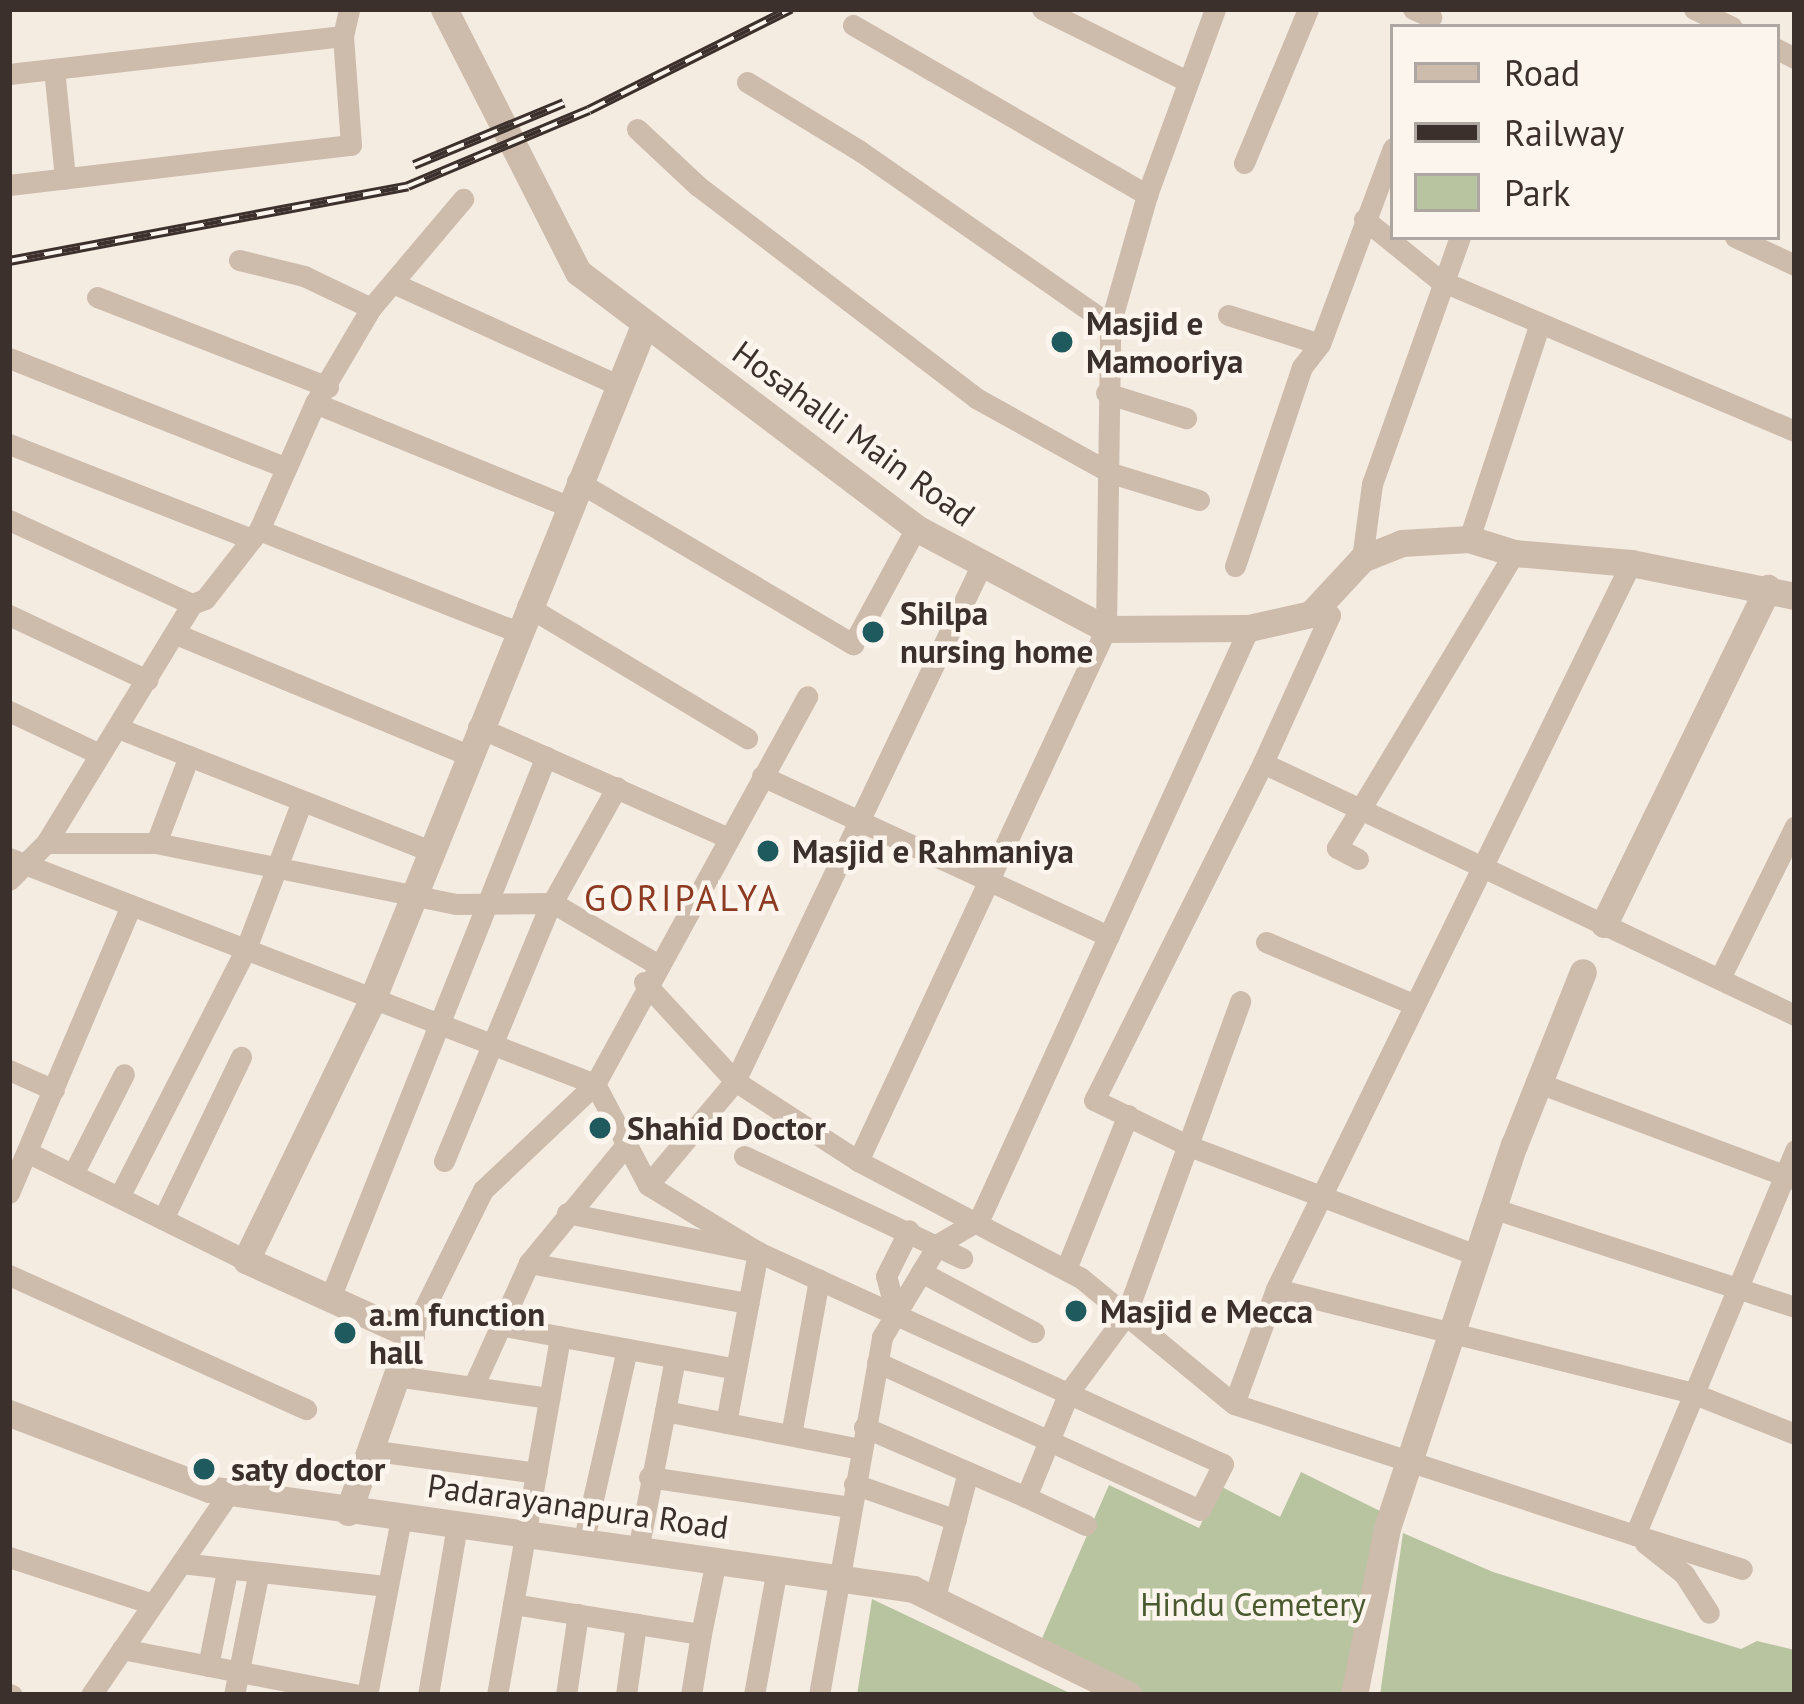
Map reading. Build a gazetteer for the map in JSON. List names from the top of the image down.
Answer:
{
  "streets": {
    "street": ["Hosahalli Main Road", "Padarayanapura Road"]
  },
  "districts": ["GORIPALYA"],
  "parks": ["Hindu Cemetery"],
  "places": [
    "Masjid e Mamooriya",
    "Shilpa nursing home",
    "Masjid e Rahmaniya",
    "Shahid Doctor",
    "Masjid e Mecca",
    "a.m function hall",
    "saty doctor"
  ],
  "legend": ["Road", "Railway", "Park"]
}
